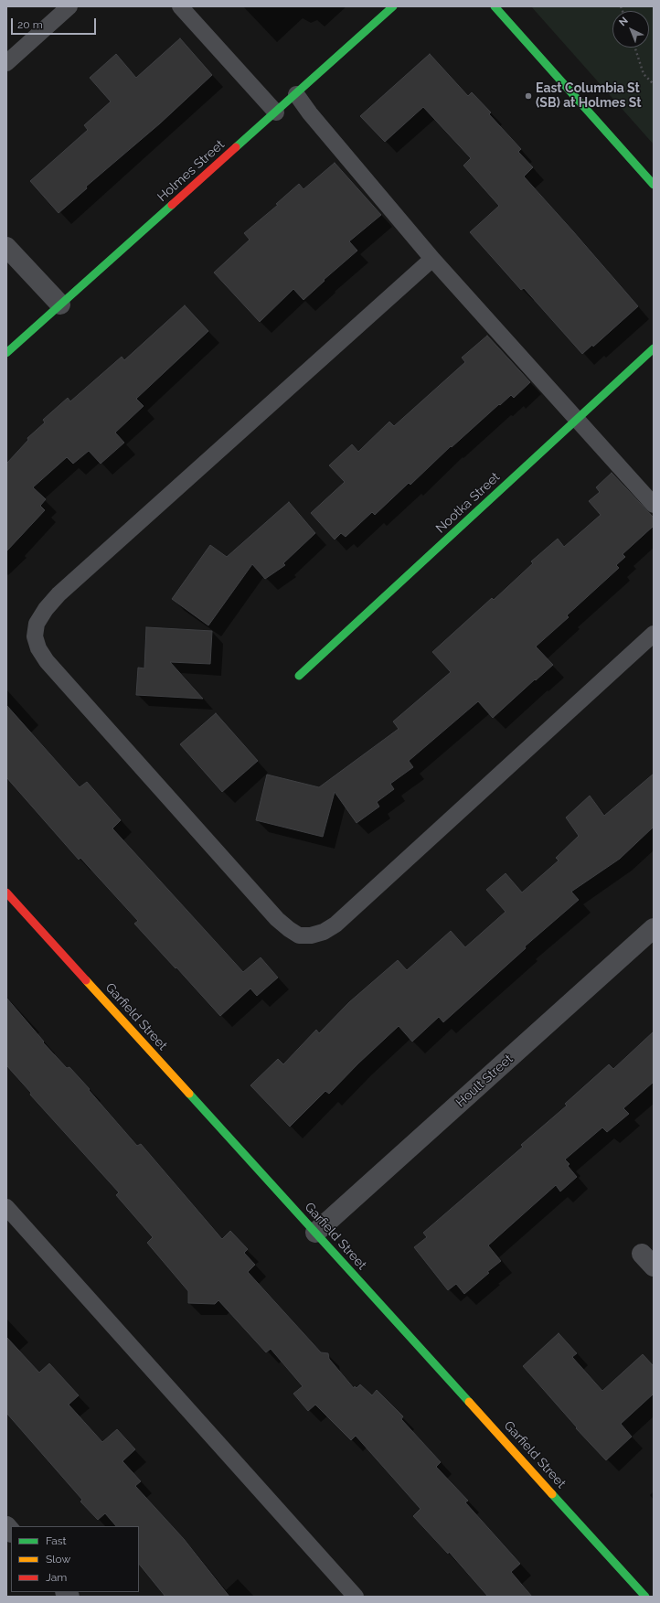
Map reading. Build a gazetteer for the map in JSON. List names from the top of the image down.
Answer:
{
  "streets": {
    "street": [
      "Holmes Street",
      "Nootka Street",
      "Garfield Street",
      "Hoult Street"
    ]
  },
  "crossings": [
    ["Garfield Street", "Hoult Street"]
  ],
  "places": ["East Columbia St (SB) at Holmes St"],
  "legend": ["Fast", "Slow", "Jam"],
  "scale_bar": "20 m",
  "north": "top left"
}
